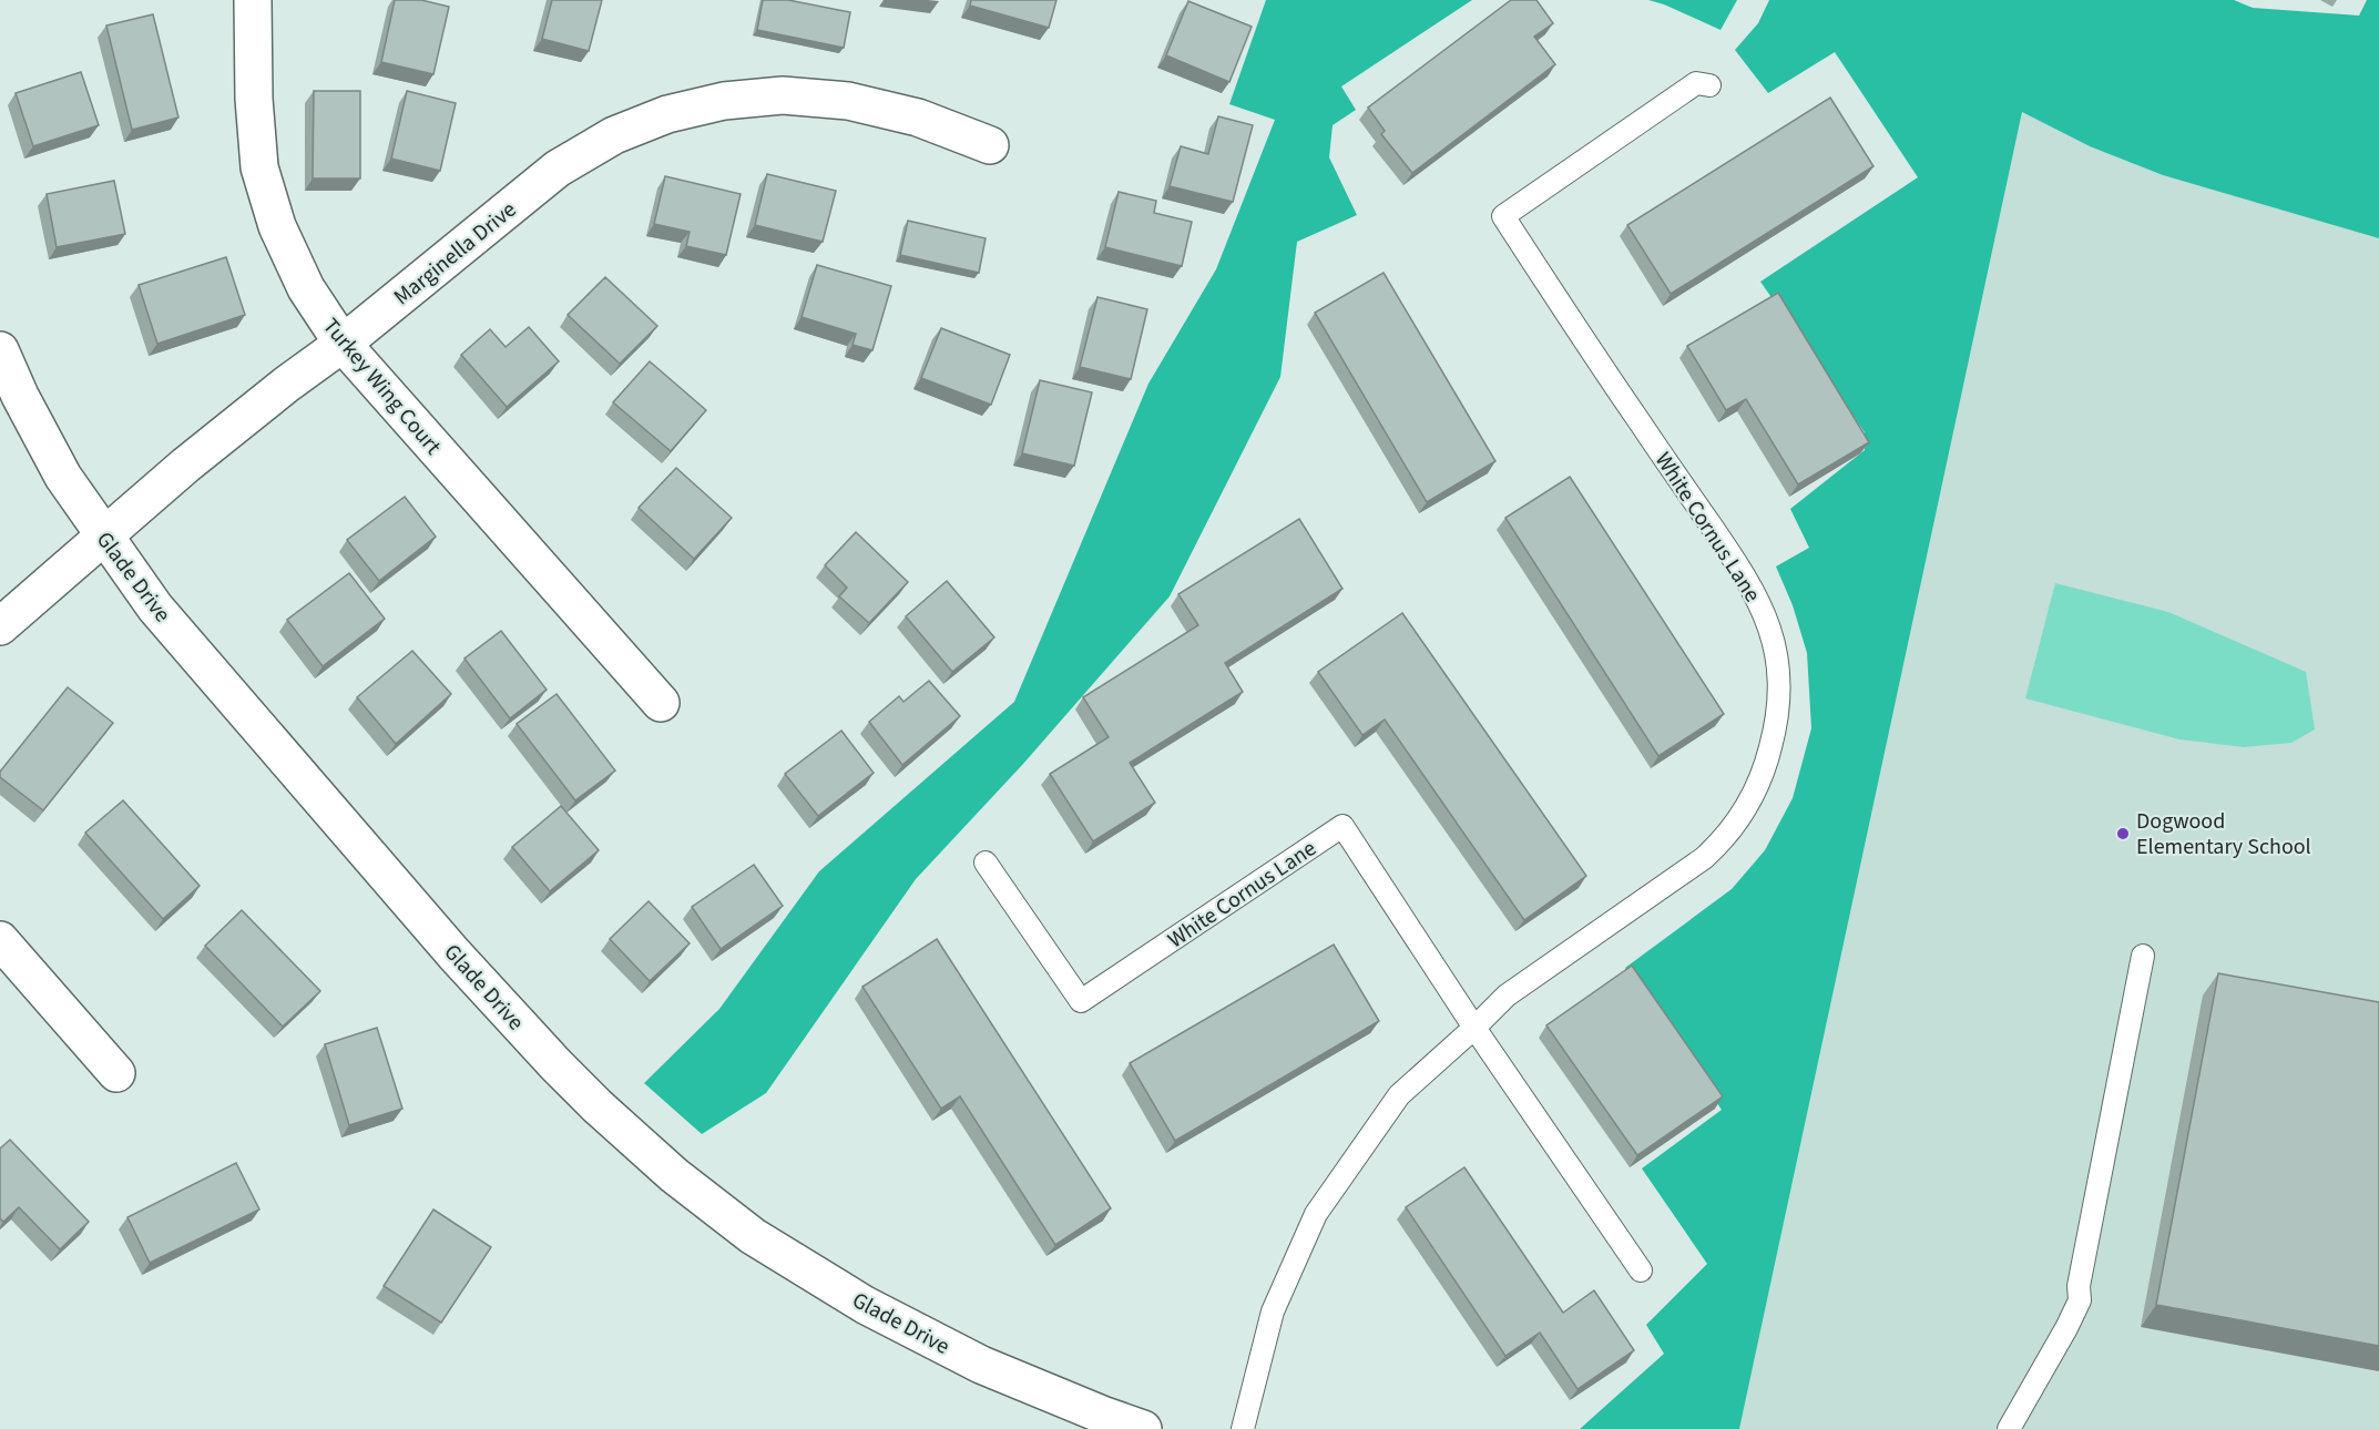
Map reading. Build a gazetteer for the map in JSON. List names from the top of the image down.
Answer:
{
  "streets": {
    "street": ["Marginella Drive", "Turkey Wing Court", "Glade Drive"],
    "lane": ["White Cornus Lane"]
  },
  "crossings": [
    ["Marginella Drive", "Turkey Wing Court"],
    ["Marginella Drive", "Glade Drive"]
  ],
  "places": ["Dogwood Elementary School"]
}
